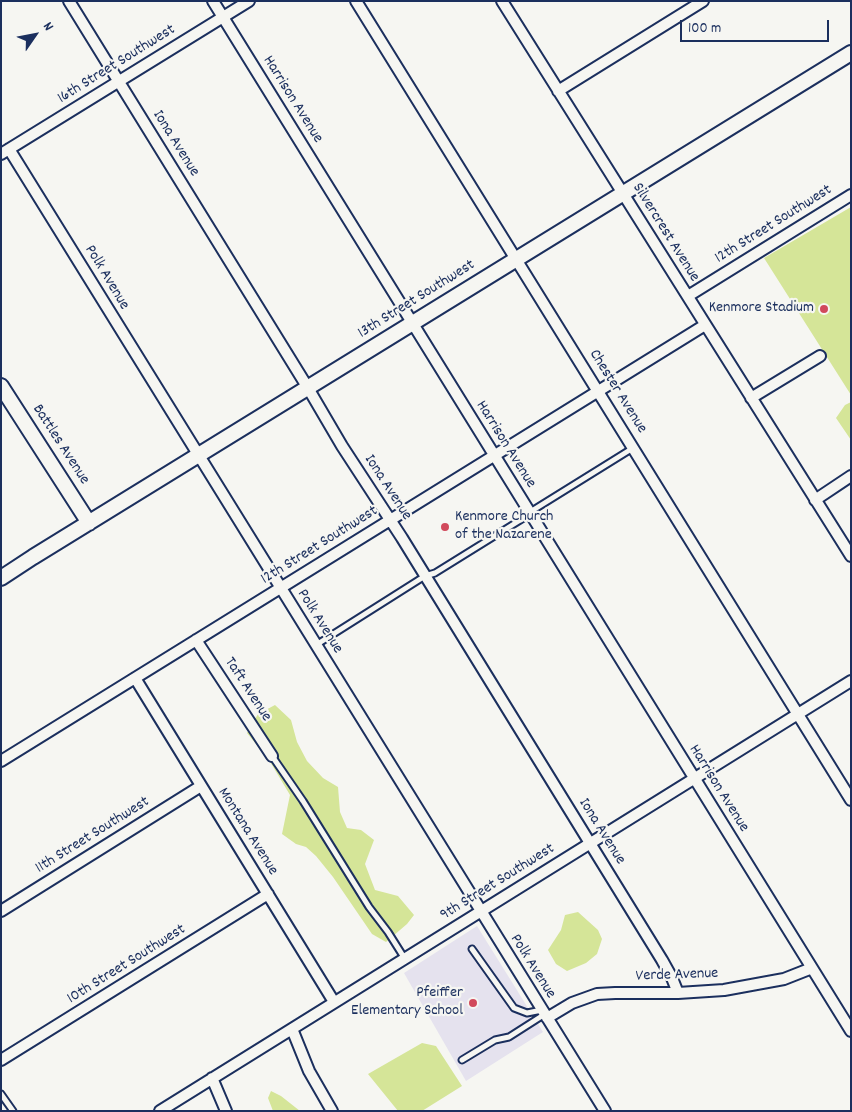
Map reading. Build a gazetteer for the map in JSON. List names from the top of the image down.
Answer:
{
  "streets": {
    "street": [
      "16th Street Southwest",
      "Harrison Avenue",
      "Iona Avenue",
      "12th Street Southwest",
      "Silvercrest Avenue",
      "Polk Avenue",
      "13th Street Southwest",
      "Chester Avenue",
      "Battles Avenue",
      "Taft Avenue",
      "Montana Avenue",
      "11th Street Southwest",
      "9th Street Southwest",
      "10th Street Southwest",
      "Verde Avenue"
    ]
  },
  "crossings": [
    ["16th Street Southwest", "Harrison Avenue"],
    ["16th Street Southwest", "Iona Avenue"],
    ["16th Street Southwest", "Polk Avenue"],
    ["Harrison Avenue", "12th Street Southwest"],
    ["Harrison Avenue", "13th Street Southwest"],
    ["Harrison Avenue", "9th Street Southwest"],
    ["Harrison Avenue", "Verde Avenue"],
    ["Iona Avenue", "12th Street Southwest"],
    ["Iona Avenue", "13th Street Southwest"],
    ["Iona Avenue", "9th Street Southwest"],
    ["Iona Avenue", "Verde Avenue"],
    ["12th Street Southwest", "Silvercrest Avenue"],
    ["12th Street Southwest", "Polk Avenue"],
    ["12th Street Southwest", "Chester Avenue"],
    ["12th Street Southwest", "Taft Avenue"],
    ["12th Street Southwest", "Montana Avenue"],
    ["Silvercrest Avenue", "13th Street Southwest"],
    ["Polk Avenue", "13th Street Southwest"],
    ["Polk Avenue", "9th Street Southwest"],
    ["Polk Avenue", "Verde Avenue"],
    ["13th Street Southwest", "Chester Avenue"],
    ["13th Street Southwest", "Battles Avenue"],
    ["Chester Avenue", "9th Street Southwest"],
    ["Montana Avenue", "11th Street Southwest"],
    ["Montana Avenue", "9th Street Southwest"],
    ["Montana Avenue", "10th Street Southwest"]
  ],
  "places": ["Kenmore Stadium", "Kenmore Church of the Nazarene", "Pfeiffer Elementary School"],
  "scale_bar": "100 m",
  "north": "top right"
}
